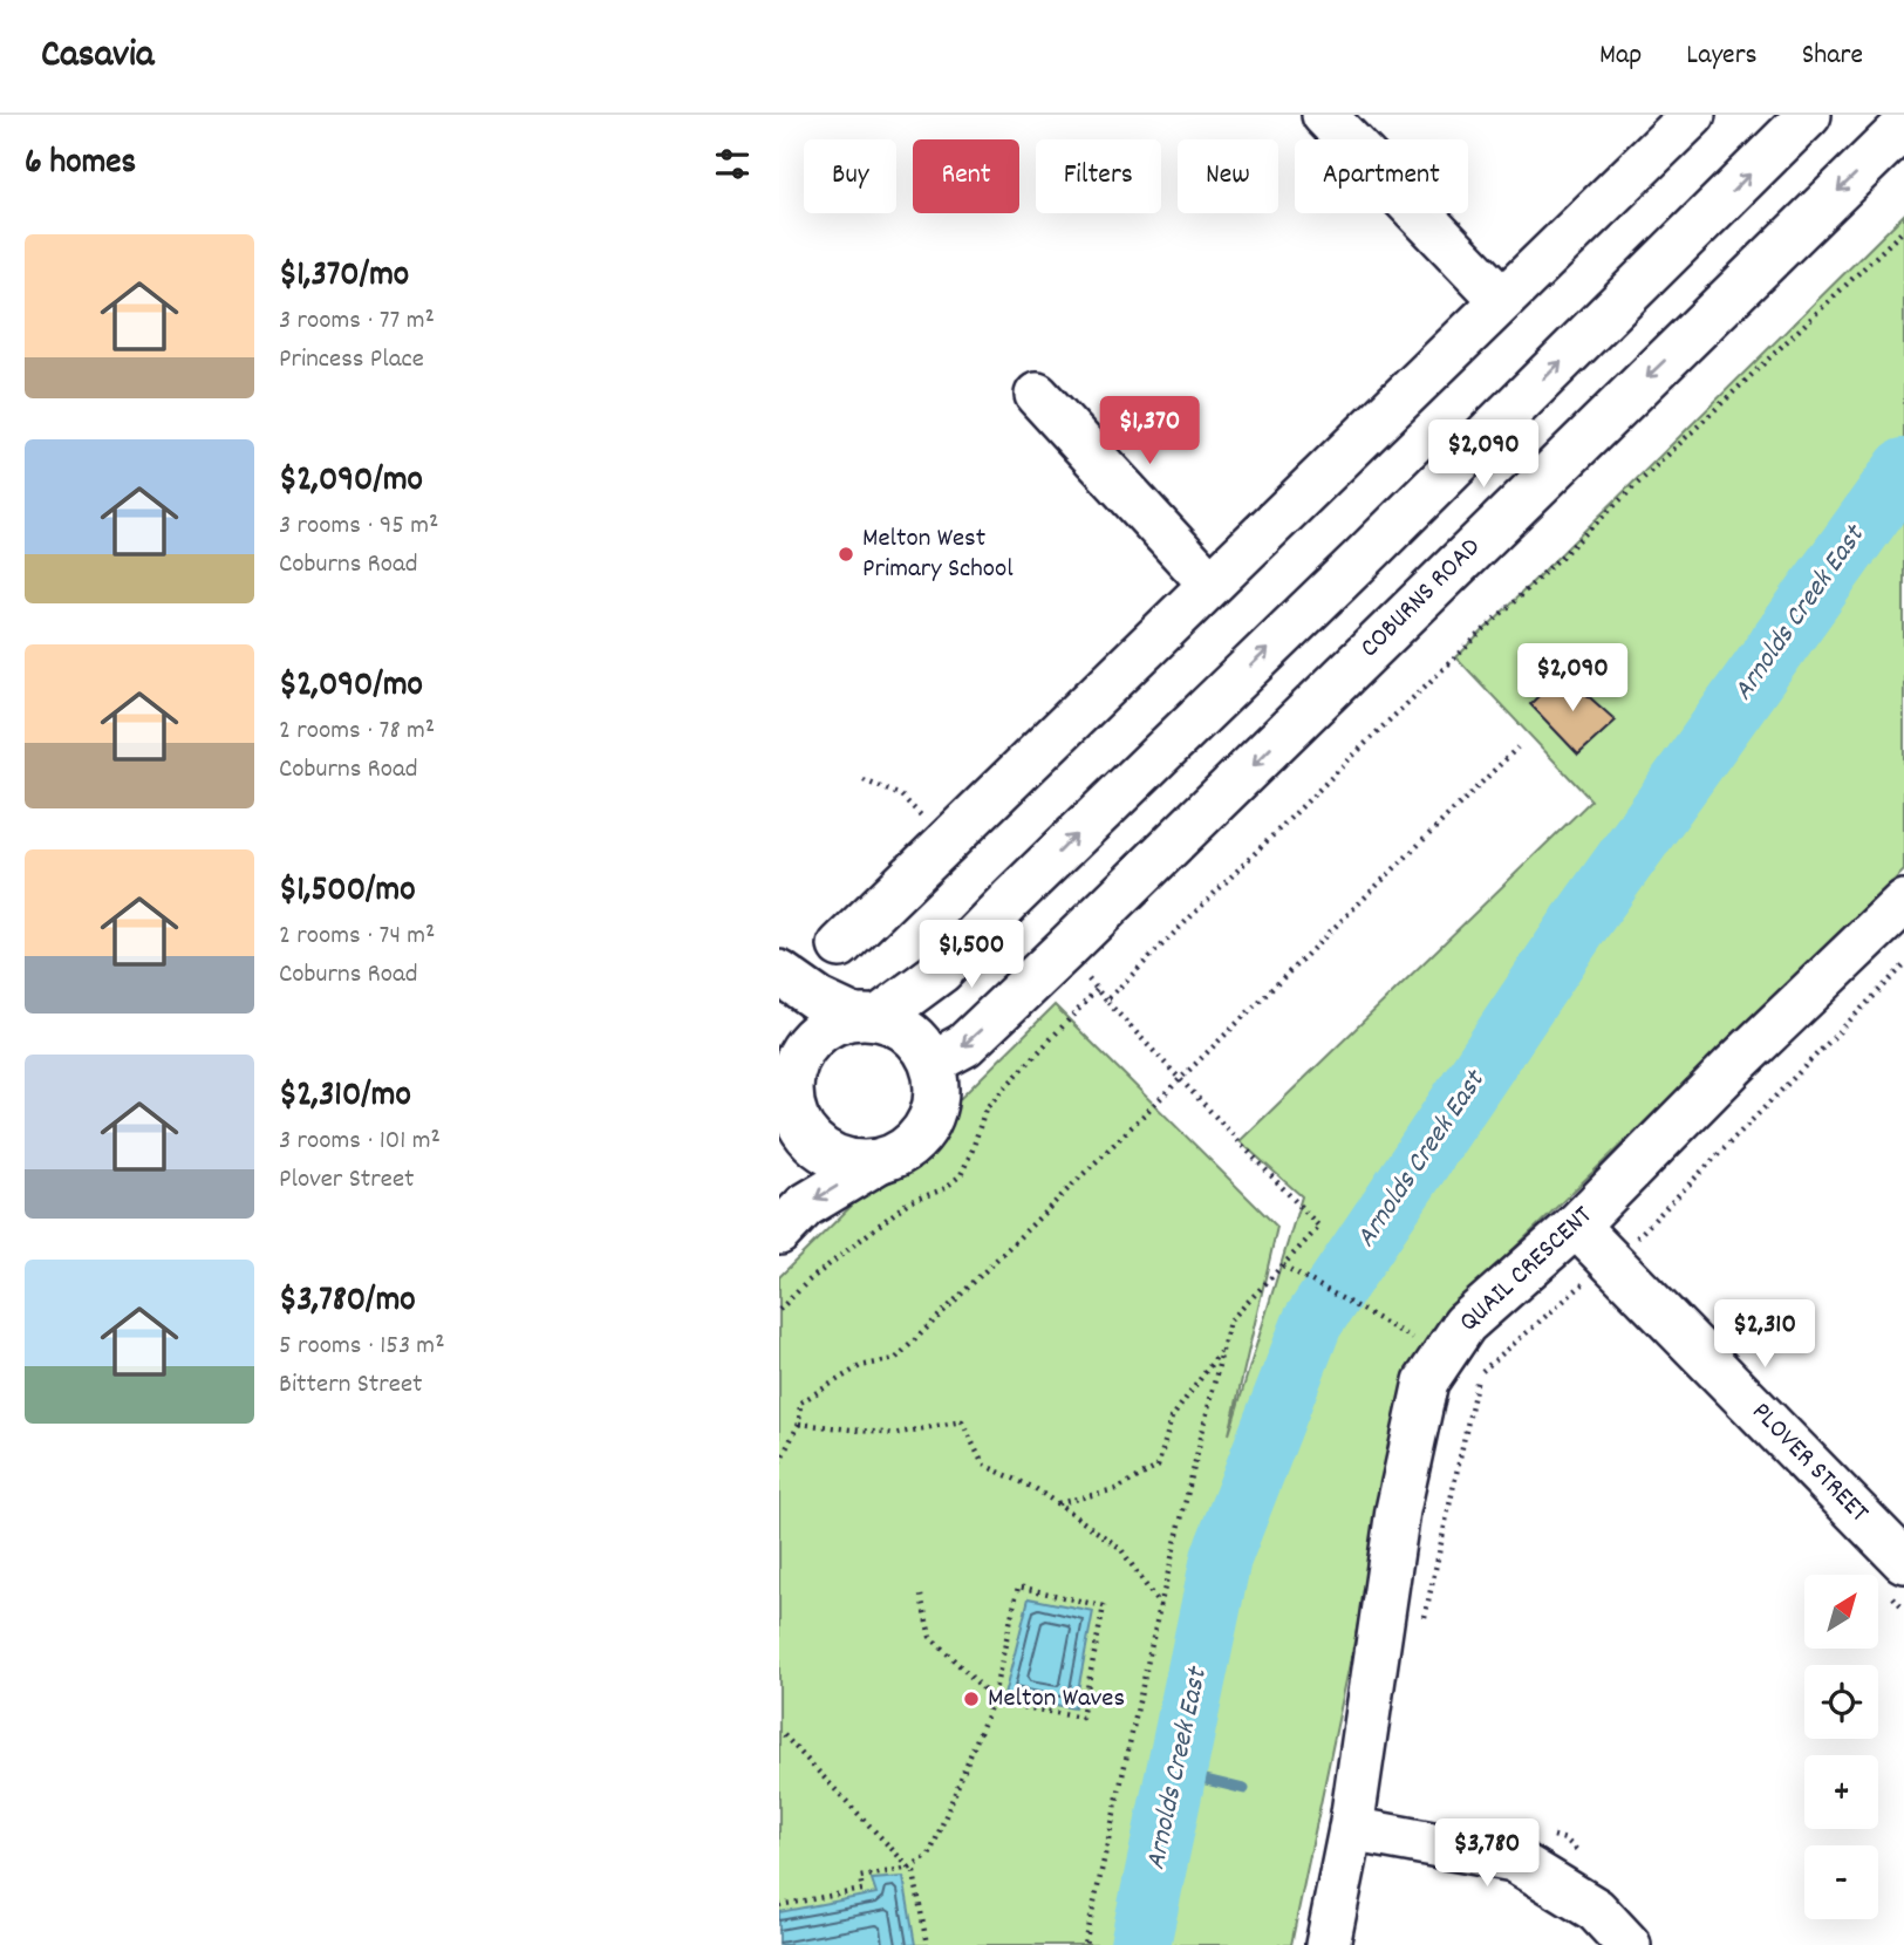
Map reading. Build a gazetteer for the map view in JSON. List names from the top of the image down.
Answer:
{
  "streets": {
    "street": ["COBURNS ROAD", "QUAIL CRESCENT", "PLOVER STREET"]
  },
  "crossings": [
    ["QUAIL CRESCENT", "PLOVER STREET"]
  ],
  "water": ["Arnolds Creek East"],
  "places": ["Melton West Primary School", "Melton Waves"],
  "north": "top right",
  "page": {
    "header": "Casavia",
    "nav": ["Map", "Layers", "Share"],
    "heading": "6 homes",
    "chip": [
      "Buy",
      "Rent",
      "Filters",
      "New",
      "Apartment"
    ],
    "list": [
      {
        "name": "$1,370/mo",
        "note": "3 rooms · 77 m² · Princess Place"
      },
      {
        "name": "$2,090/mo",
        "note": "3 rooms · 95 m² · Coburns Road"
      },
      {
        "name": "$2,090/mo",
        "note": "2 rooms · 78 m² · Coburns Road"
      },
      {
        "name": "$1,500/mo",
        "note": "2 rooms · 74 m² · Coburns Road"
      },
      {
        "name": "$2,310/mo",
        "note": "3 rooms · 101 m² · Plover Street"
      },
      {
        "name": "$3,780/mo",
        "note": "5 rooms · 153 m² · Bittern Street"
      }
    ],
    "price": [
      "$1,370",
      "$2,090",
      "$2,090",
      "$1,500",
      "$2,310",
      "$3,780"
    ],
    "map_buttons": ["+", "−"]
  }
}
